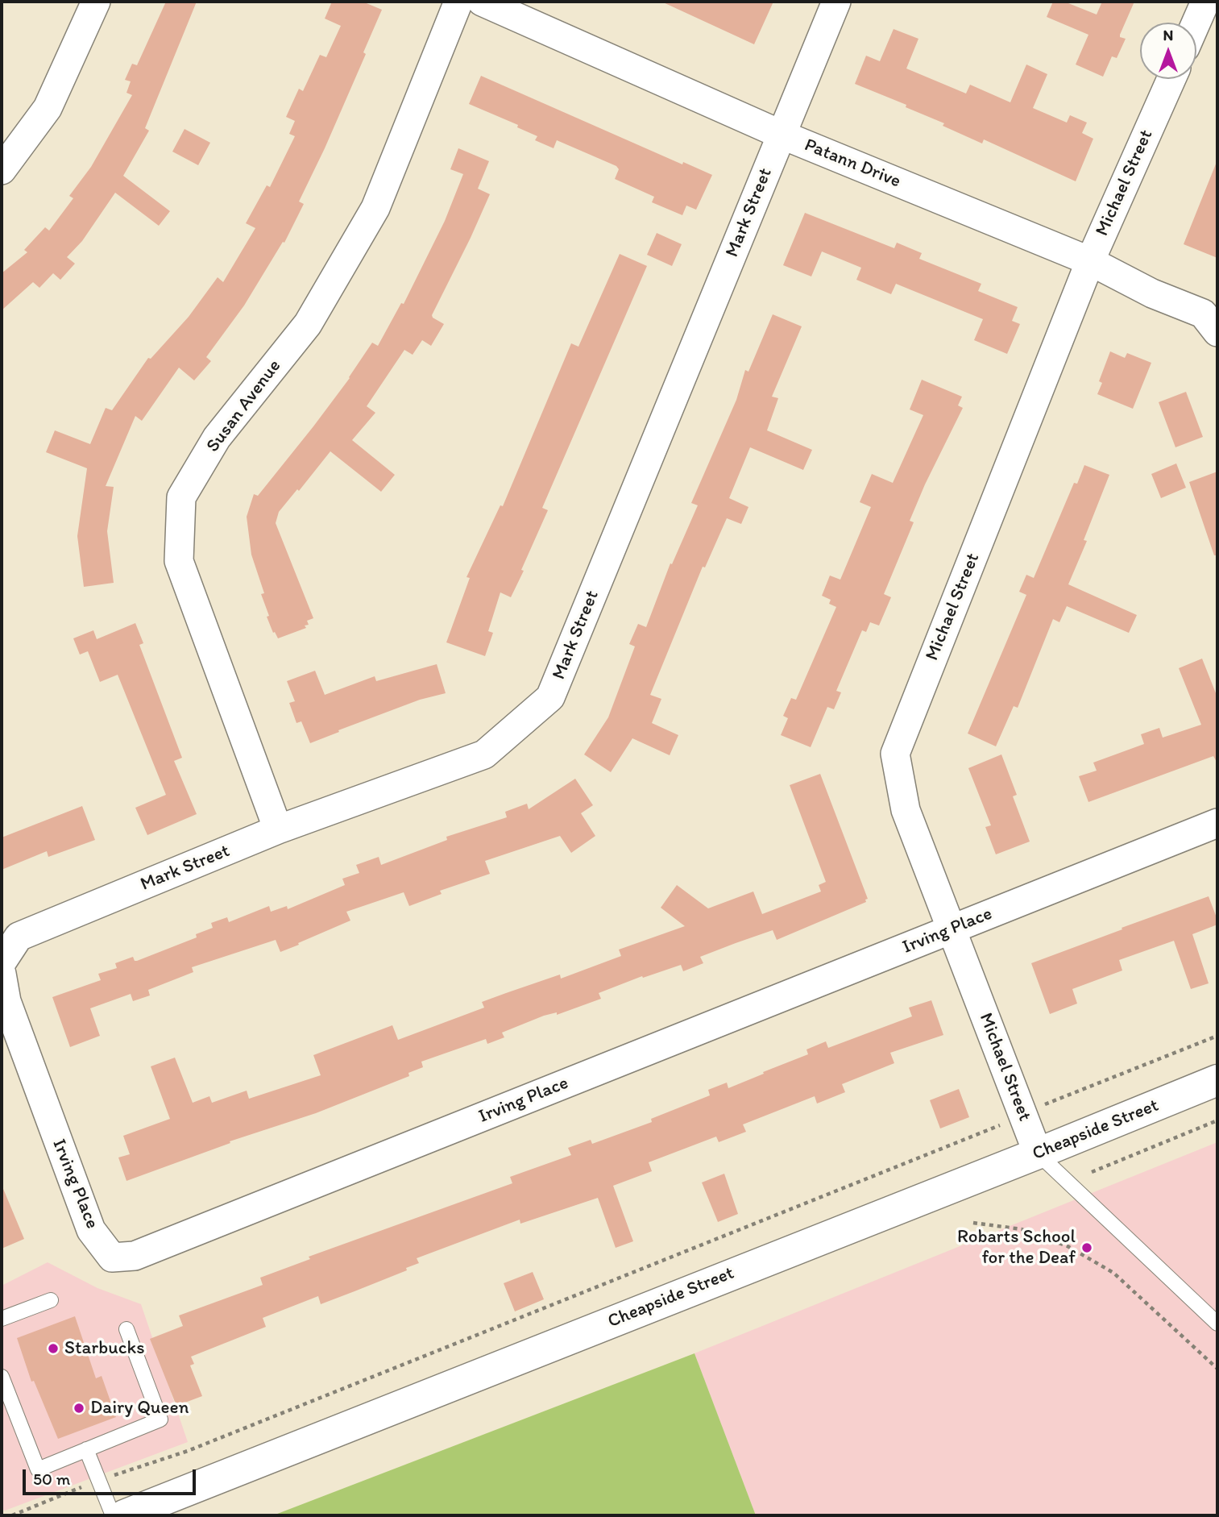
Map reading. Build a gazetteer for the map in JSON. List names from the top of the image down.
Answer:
{
  "streets": {
    "street": [
      "Patann Drive",
      "Michael Street",
      "Mark Street",
      "Susan Avenue",
      "Irving Place",
      "Cheapside Street"
    ]
  },
  "crossings": [
    ["Patann Drive", "Michael Street"],
    ["Patann Drive", "Mark Street"],
    ["Michael Street", "Irving Place"],
    ["Michael Street", "Cheapside Street"],
    ["Mark Street", "Susan Avenue"]
  ],
  "places": ["Robarts School for the Deaf", "Starbucks", "Dairy Queen"],
  "scale_bar": "50 m",
  "north": "top"
}
